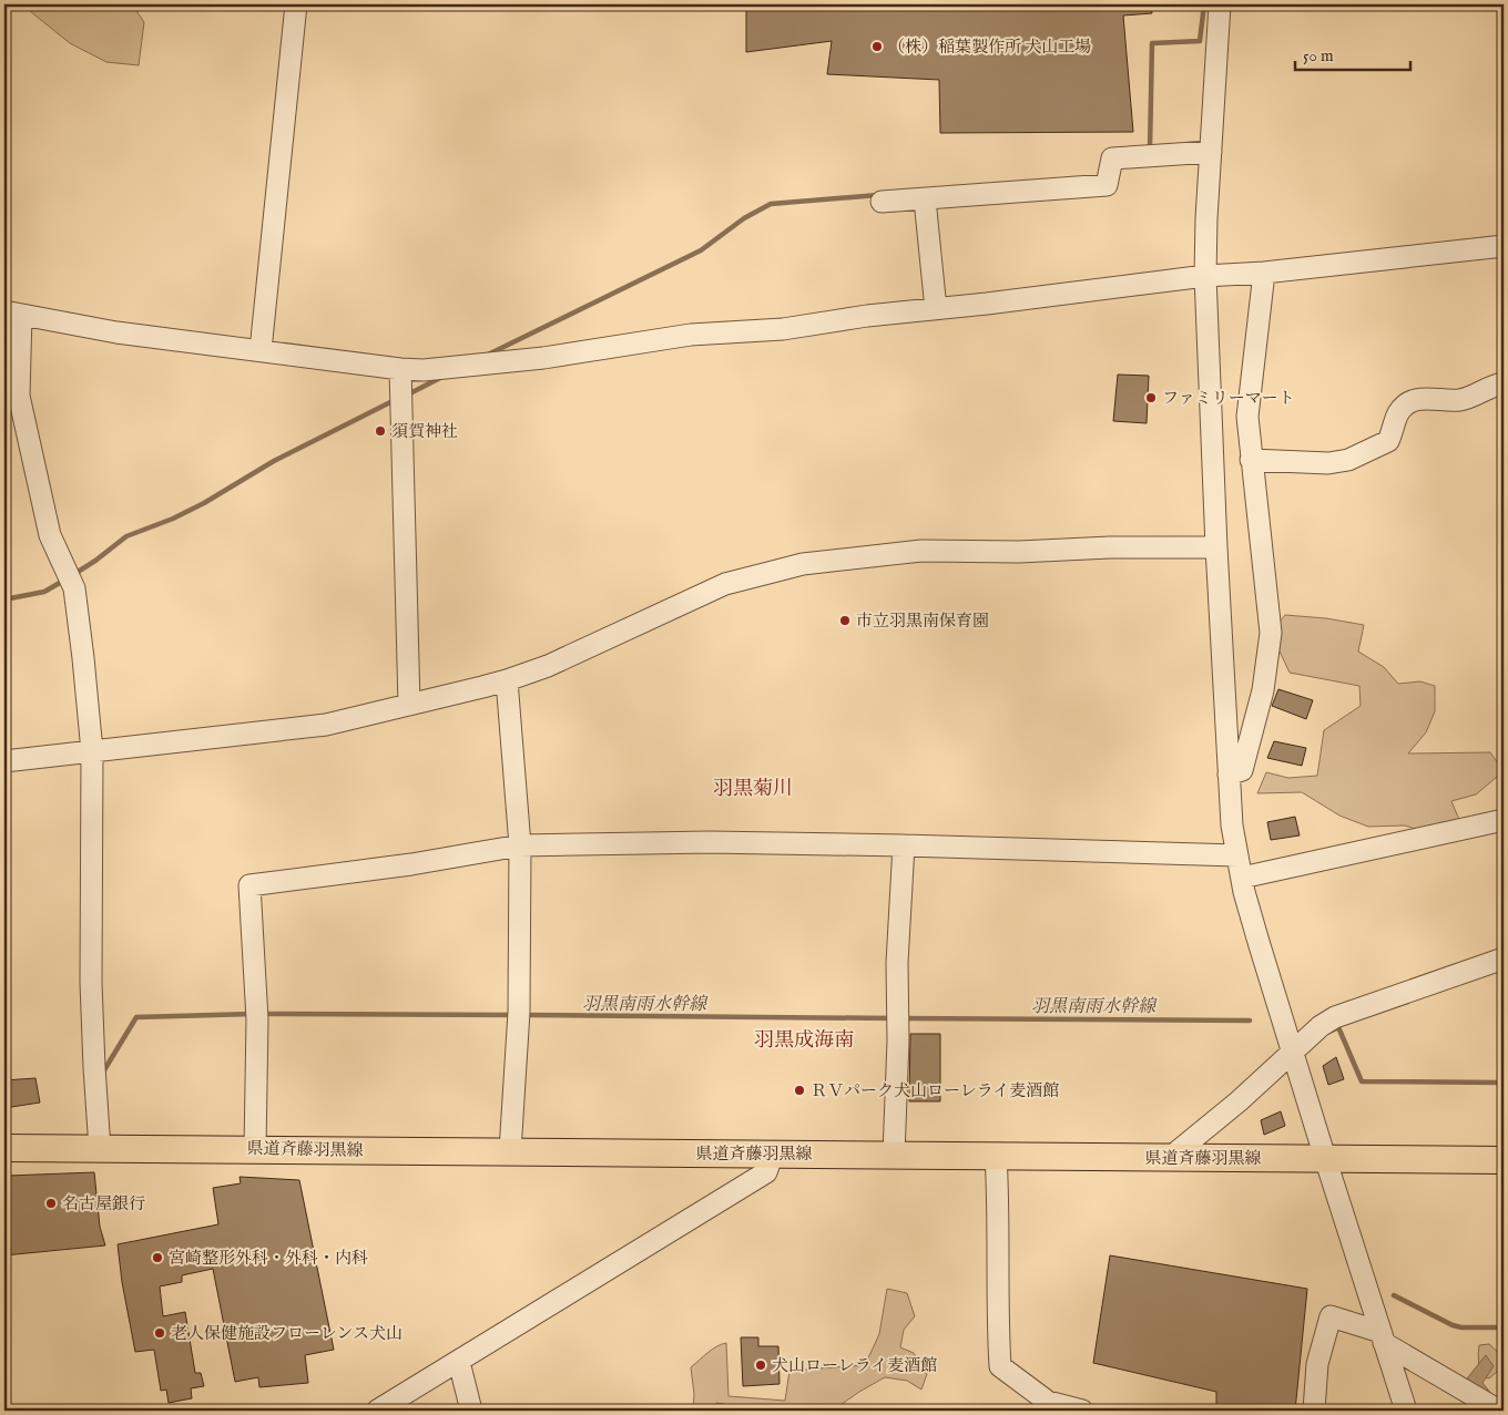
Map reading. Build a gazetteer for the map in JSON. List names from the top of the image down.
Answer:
{
  "streets": {
    "main road": ["県道斉藤羽黒線"]
  },
  "districts": ["羽黒菊川", "羽黒成海南"],
  "water": ["羽黒南雨水幹線"],
  "places": [
    "（株）稲葉製作所 犬山工場",
    "ファミリーマート",
    "須賀神社",
    "市立羽黒南保育園",
    "ＲＶパーク犬山ローレライ麦酒館",
    "名古屋銀行",
    "宮崎整形外科・外科・内科",
    "老人保健施設フローレンス犬山",
    "犬山ローレライ麦酒館"
  ],
  "scale_bar": "50 m"
}
